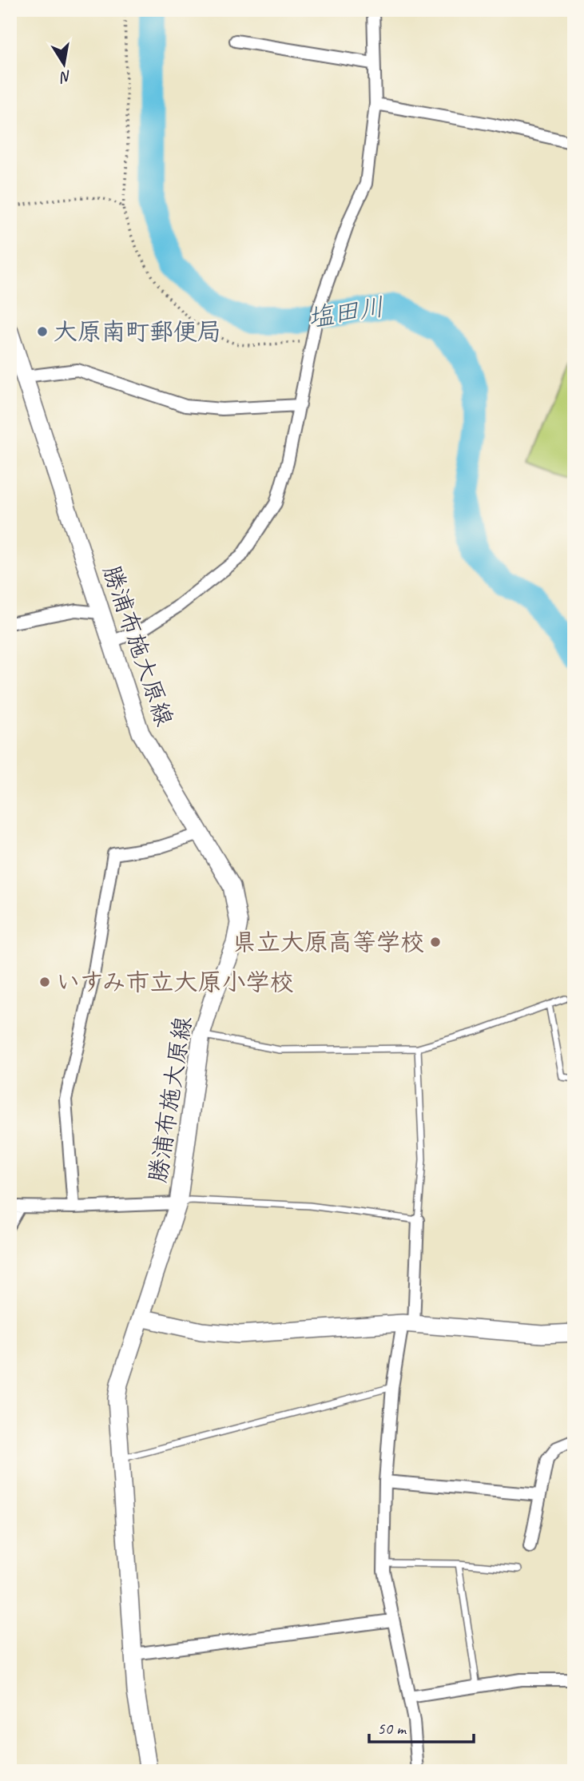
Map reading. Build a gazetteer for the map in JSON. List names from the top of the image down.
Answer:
{
  "streets": {
    "main road": ["勝浦布施大原線"]
  },
  "water": ["塩田川"],
  "places": ["大原南町郵便局", "県立大原高等学校", "いすみ市立大原小学校"],
  "scale_bar": "50 m",
  "north": "bottom"
}
